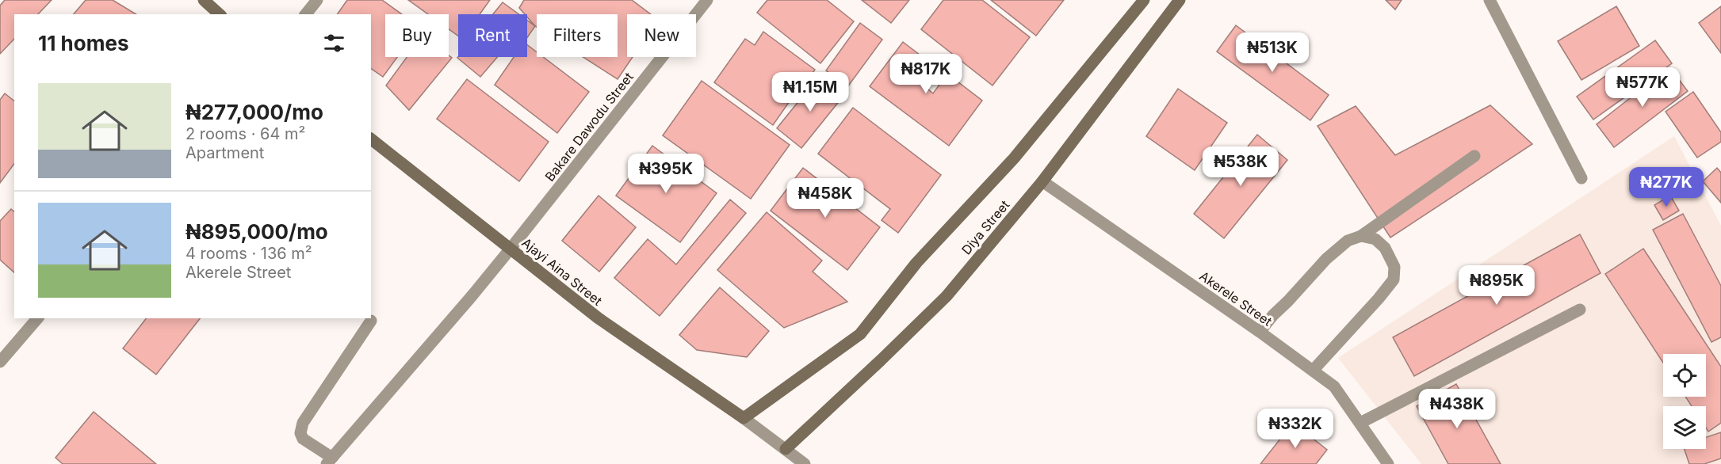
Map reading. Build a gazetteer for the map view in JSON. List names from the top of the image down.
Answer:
{
  "streets": {
    "main road": ["Diya Street", "Ajayi Aina Street"],
    "street": ["Bakare Dawodu Street", "Akerele Street"]
  },
  "crossings": [
    ["Bakare Dawodu Street", "Ajayi Aina Street"],
    ["Diya Street", "Ajayi Aina Street"],
    ["Diya Street", "Akerele Street"]
  ],
  "page": {
    "chip": [
      "Buy",
      "Rent",
      "Filters",
      "New"
    ],
    "heading": "11 homes",
    "price": [
      "₦513K",
      "₦817K",
      "₦577K",
      "₦1.15M",
      "₦538K",
      "₦395K",
      "₦277K",
      "₦458K",
      "₦895K",
      "₦438K",
      "₦332K"
    ],
    "list": [
      {
        "name": "₦277,000/mo",
        "note": "2 rooms · 64 m² · Apartment"
      },
      {
        "name": "₦895,000/mo",
        "note": "4 rooms · 136 m² · Akerele Street"
      }
    ]
  }
}
